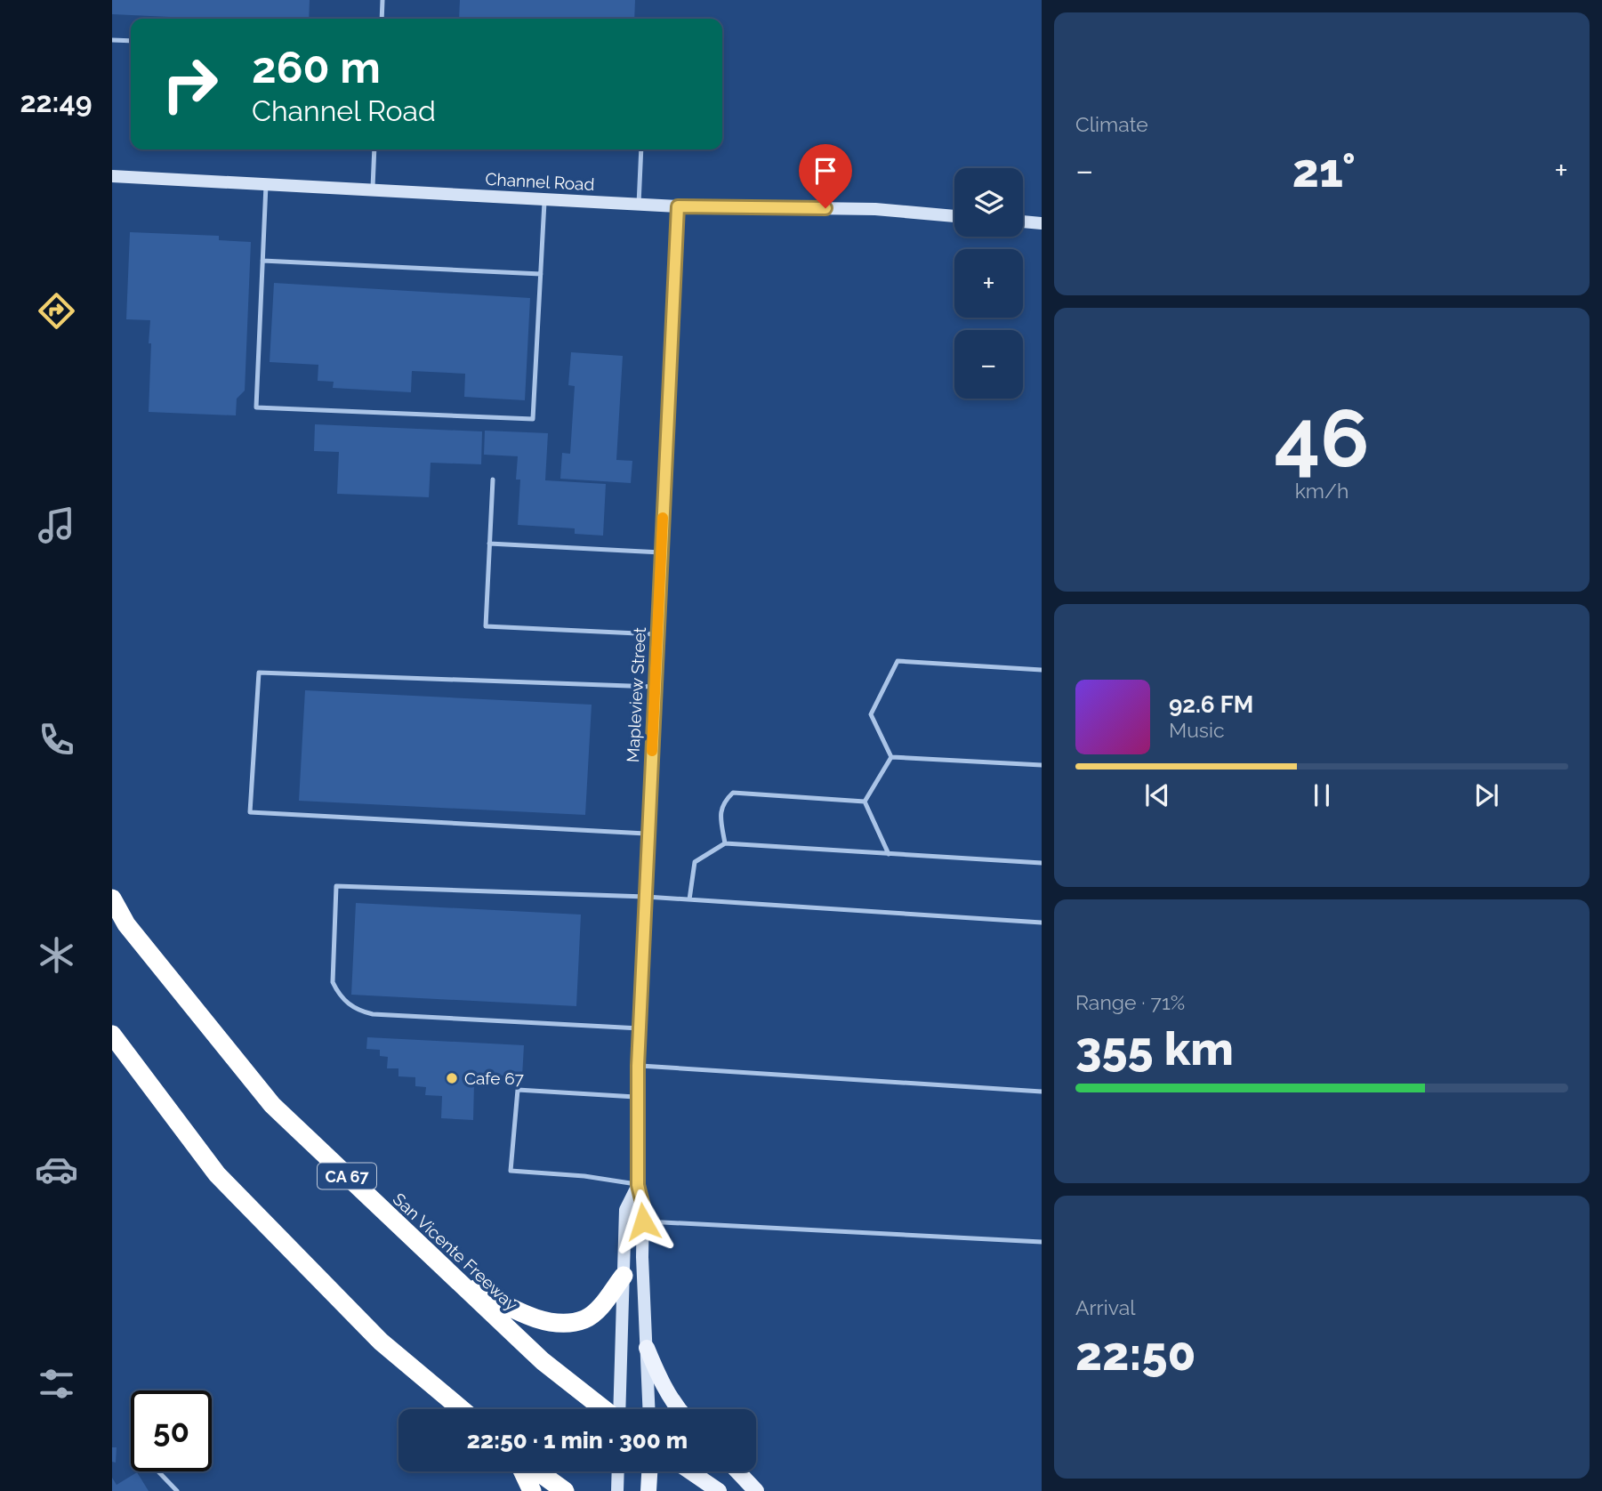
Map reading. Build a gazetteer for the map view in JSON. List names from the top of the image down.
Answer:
{
  "streets": {
    "highway": ["CA 67", "San Vicente Freeway"],
    "main road": ["Channel Road", "Mapleview Street"]
  },
  "crossings": [
    ["Channel Road", "Mapleview Street"]
  ],
  "places": ["Cafe 67"],
  "page": {
    "tabs": "22:49",
    "tile": [
      "Climate",
      ["46", "km/h"],
      ["Range · 71%", "355 km"],
      ["Arrival", "22:50"]
    ],
    "turn": ["260 m", "Channel Road"],
    "heat": ["−", "21°", "+"],
    "map_buttons": ["+", "−"],
    "song": ["92.6 FM", "Music"],
    "limit": "50",
    "trip": "22:50 · 1 min · 300 m"
  }
}
